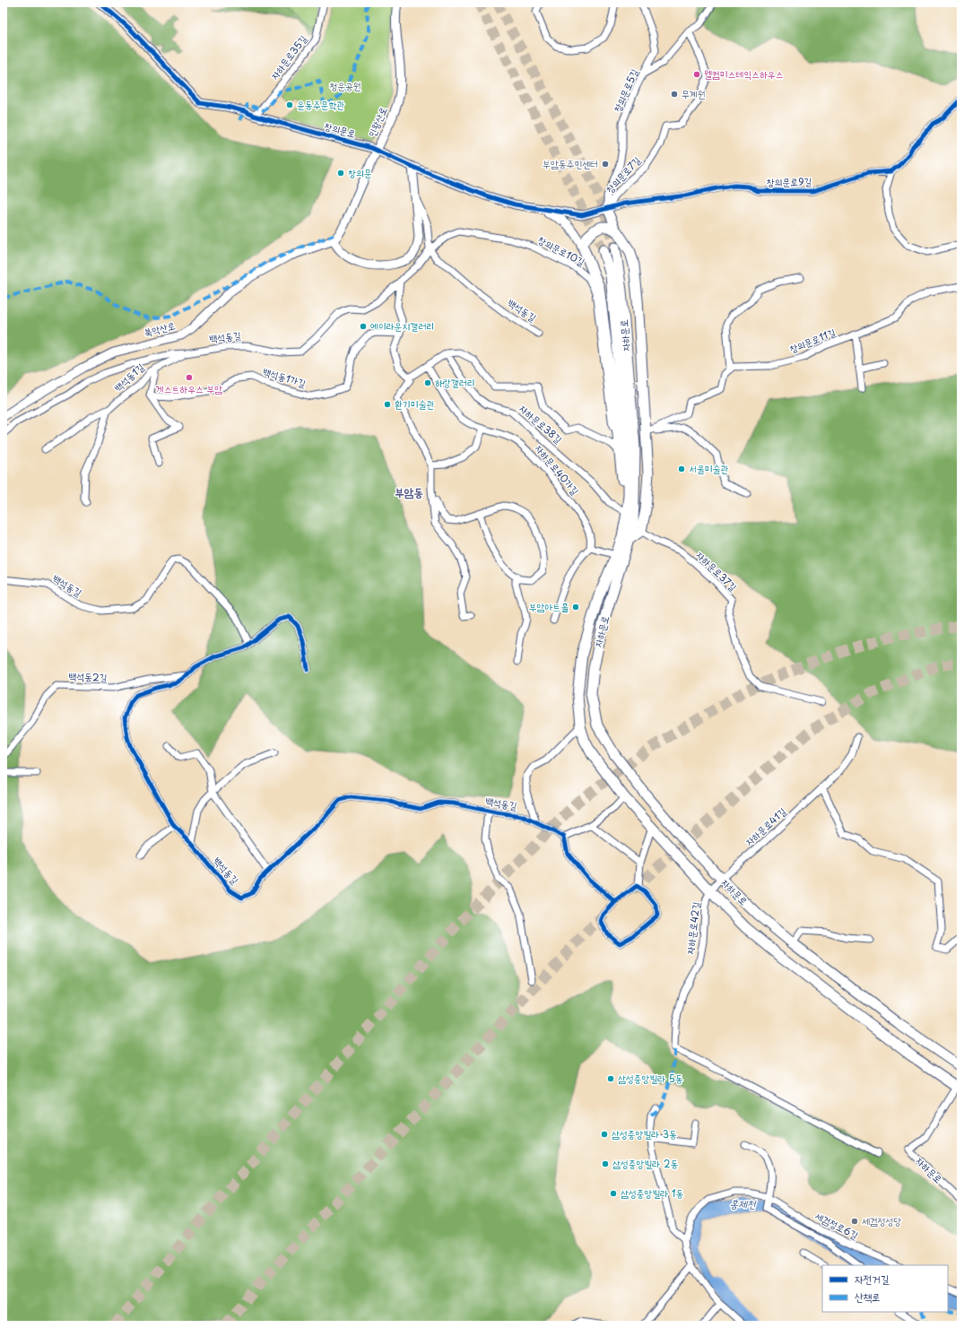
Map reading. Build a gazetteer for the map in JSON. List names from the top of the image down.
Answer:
{
  "streets": {
    "main road": ["자하문로"],
    "street": [
      "자하문로35길",
      "창의문로5길",
      "인왕산로",
      "창의문로",
      "창의문로7길",
      "창의문로9길",
      "창의문로10길",
      "백석동길",
      "북악산로",
      "창의문로11길",
      "백석동1길",
      "백석동1가길",
      "자하문로38길",
      "자하문로40가길",
      "자하문로37길",
      "백석동2길",
      "자하문로41길",
      "자하문로42길",
      "세검정로6길"
    ]
  },
  "crossings": [
    ["자하문로35길", "창의문로"],
    ["창의문로5길", "창의문로"],
    ["창의문로5길", "창의문로7길"],
    ["창의문로5길", "창의문로9길"],
    ["인왕산로", "북악산로"],
    ["창의문로", "창의문로7길"],
    ["창의문로", "창의문로9길"],
    ["창의문로7길", "창의문로9길"],
    ["창의문로10길", "백석동길"],
    ["백석동길", "백석동1길"],
    ["백석동길", "백석동2길"],
    ["자하문로", "자하문로38길"],
    ["자하문로", "자하문로41길"],
    ["자하문로", "자하문로42길"],
    ["자하문로41길", "자하문로42길"]
  ],
  "districts": ["부암동"],
  "water": ["홍제천"],
  "parks": ["청운공원"],
  "places": [
    "웰컴미스테익스하우스",
    "무계원",
    "윤동주문학관",
    "부암동주민센터",
    "창의문",
    "에이라운지갤러리",
    "게스트하우스 부암",
    "하랑갤러리",
    "환기미술관",
    "서울미술관",
    "부암아트홀",
    "삼성중앙빌라 5동",
    "삼성중앙빌라 3동",
    "삼성중앙빌라 2동",
    "삼성중앙빌라 1동",
    "세검정성당"
  ],
  "legend": ["자전거길", "산책로"]
}
